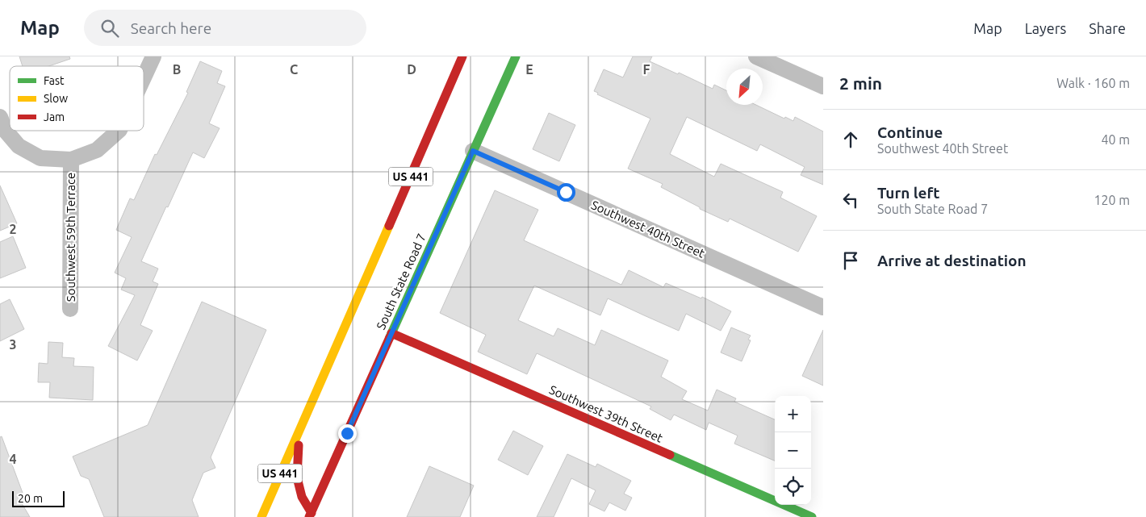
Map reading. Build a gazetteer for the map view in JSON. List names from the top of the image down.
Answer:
{
  "streets": {
    "main road": ["US 441", "South State Road 7", "Southwest 39th Street"],
    "street": ["Southwest 40th Street", "Southwest 59th Terrace"]
  },
  "crossings": [
    ["Southwest 40th Street", "South State Road 7"],
    ["South State Road 7", "Southwest 39th Street"]
  ],
  "legend": ["Fast", "Slow", "Jam"],
  "scale_bar": "20 m",
  "north": "bottom left",
  "page": {
    "header": "Map",
    "search": "Search here",
    "nav": ["Map", "Layers", "Share"],
    "heading": ["2 min", "Walk · 160 m"],
    "list": [
      ["Continue", "Southwest 40th Street", "40 m"],
      ["Turn left", "South State Road 7", "120 m"],
      "Arrive at destination"
    ],
    "map_buttons": ["+", "−"],
    "scale": "20 m"
  },
  "grid": {
    "columns": [
      "B",
      "C",
      "D",
      "E",
      "F"
    ],
    "rows": ["2", "3", "4"]
  }
}
